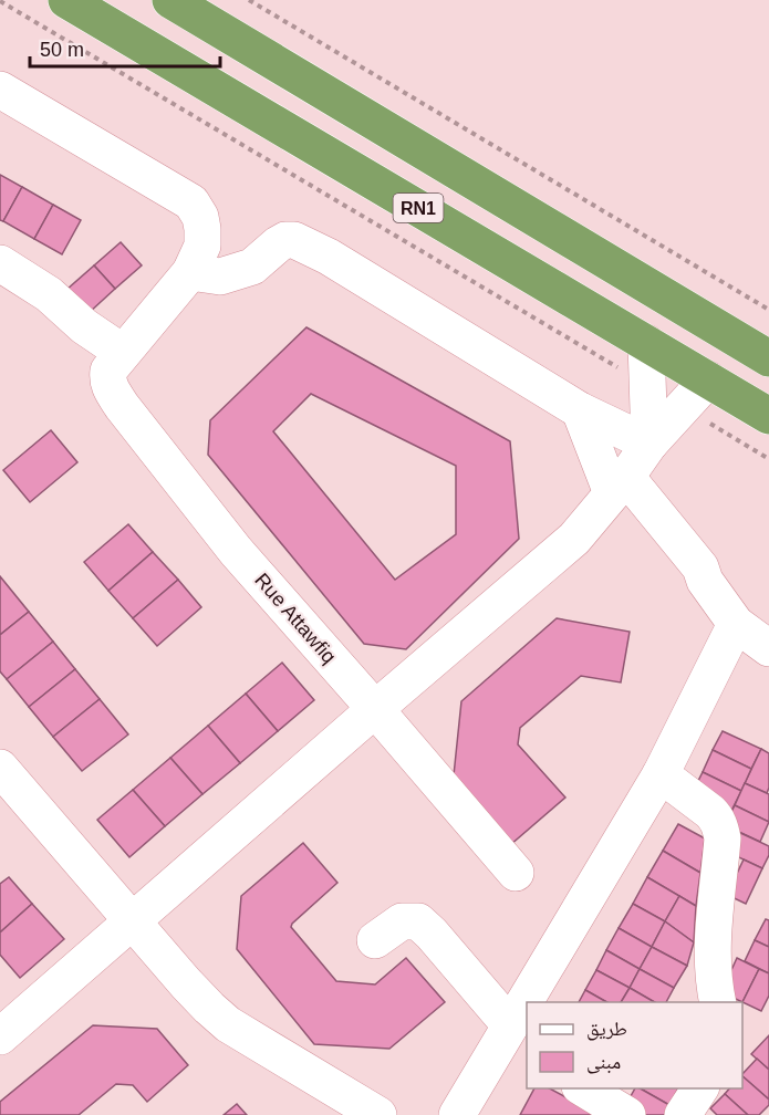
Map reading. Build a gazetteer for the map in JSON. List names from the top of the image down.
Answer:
{
  "streets": {
    "highway": ["RN1"],
    "street": ["Rue Attawfiq"]
  },
  "legend": ["طريق", "مبنى"],
  "scale_bar": "50 m"
}
